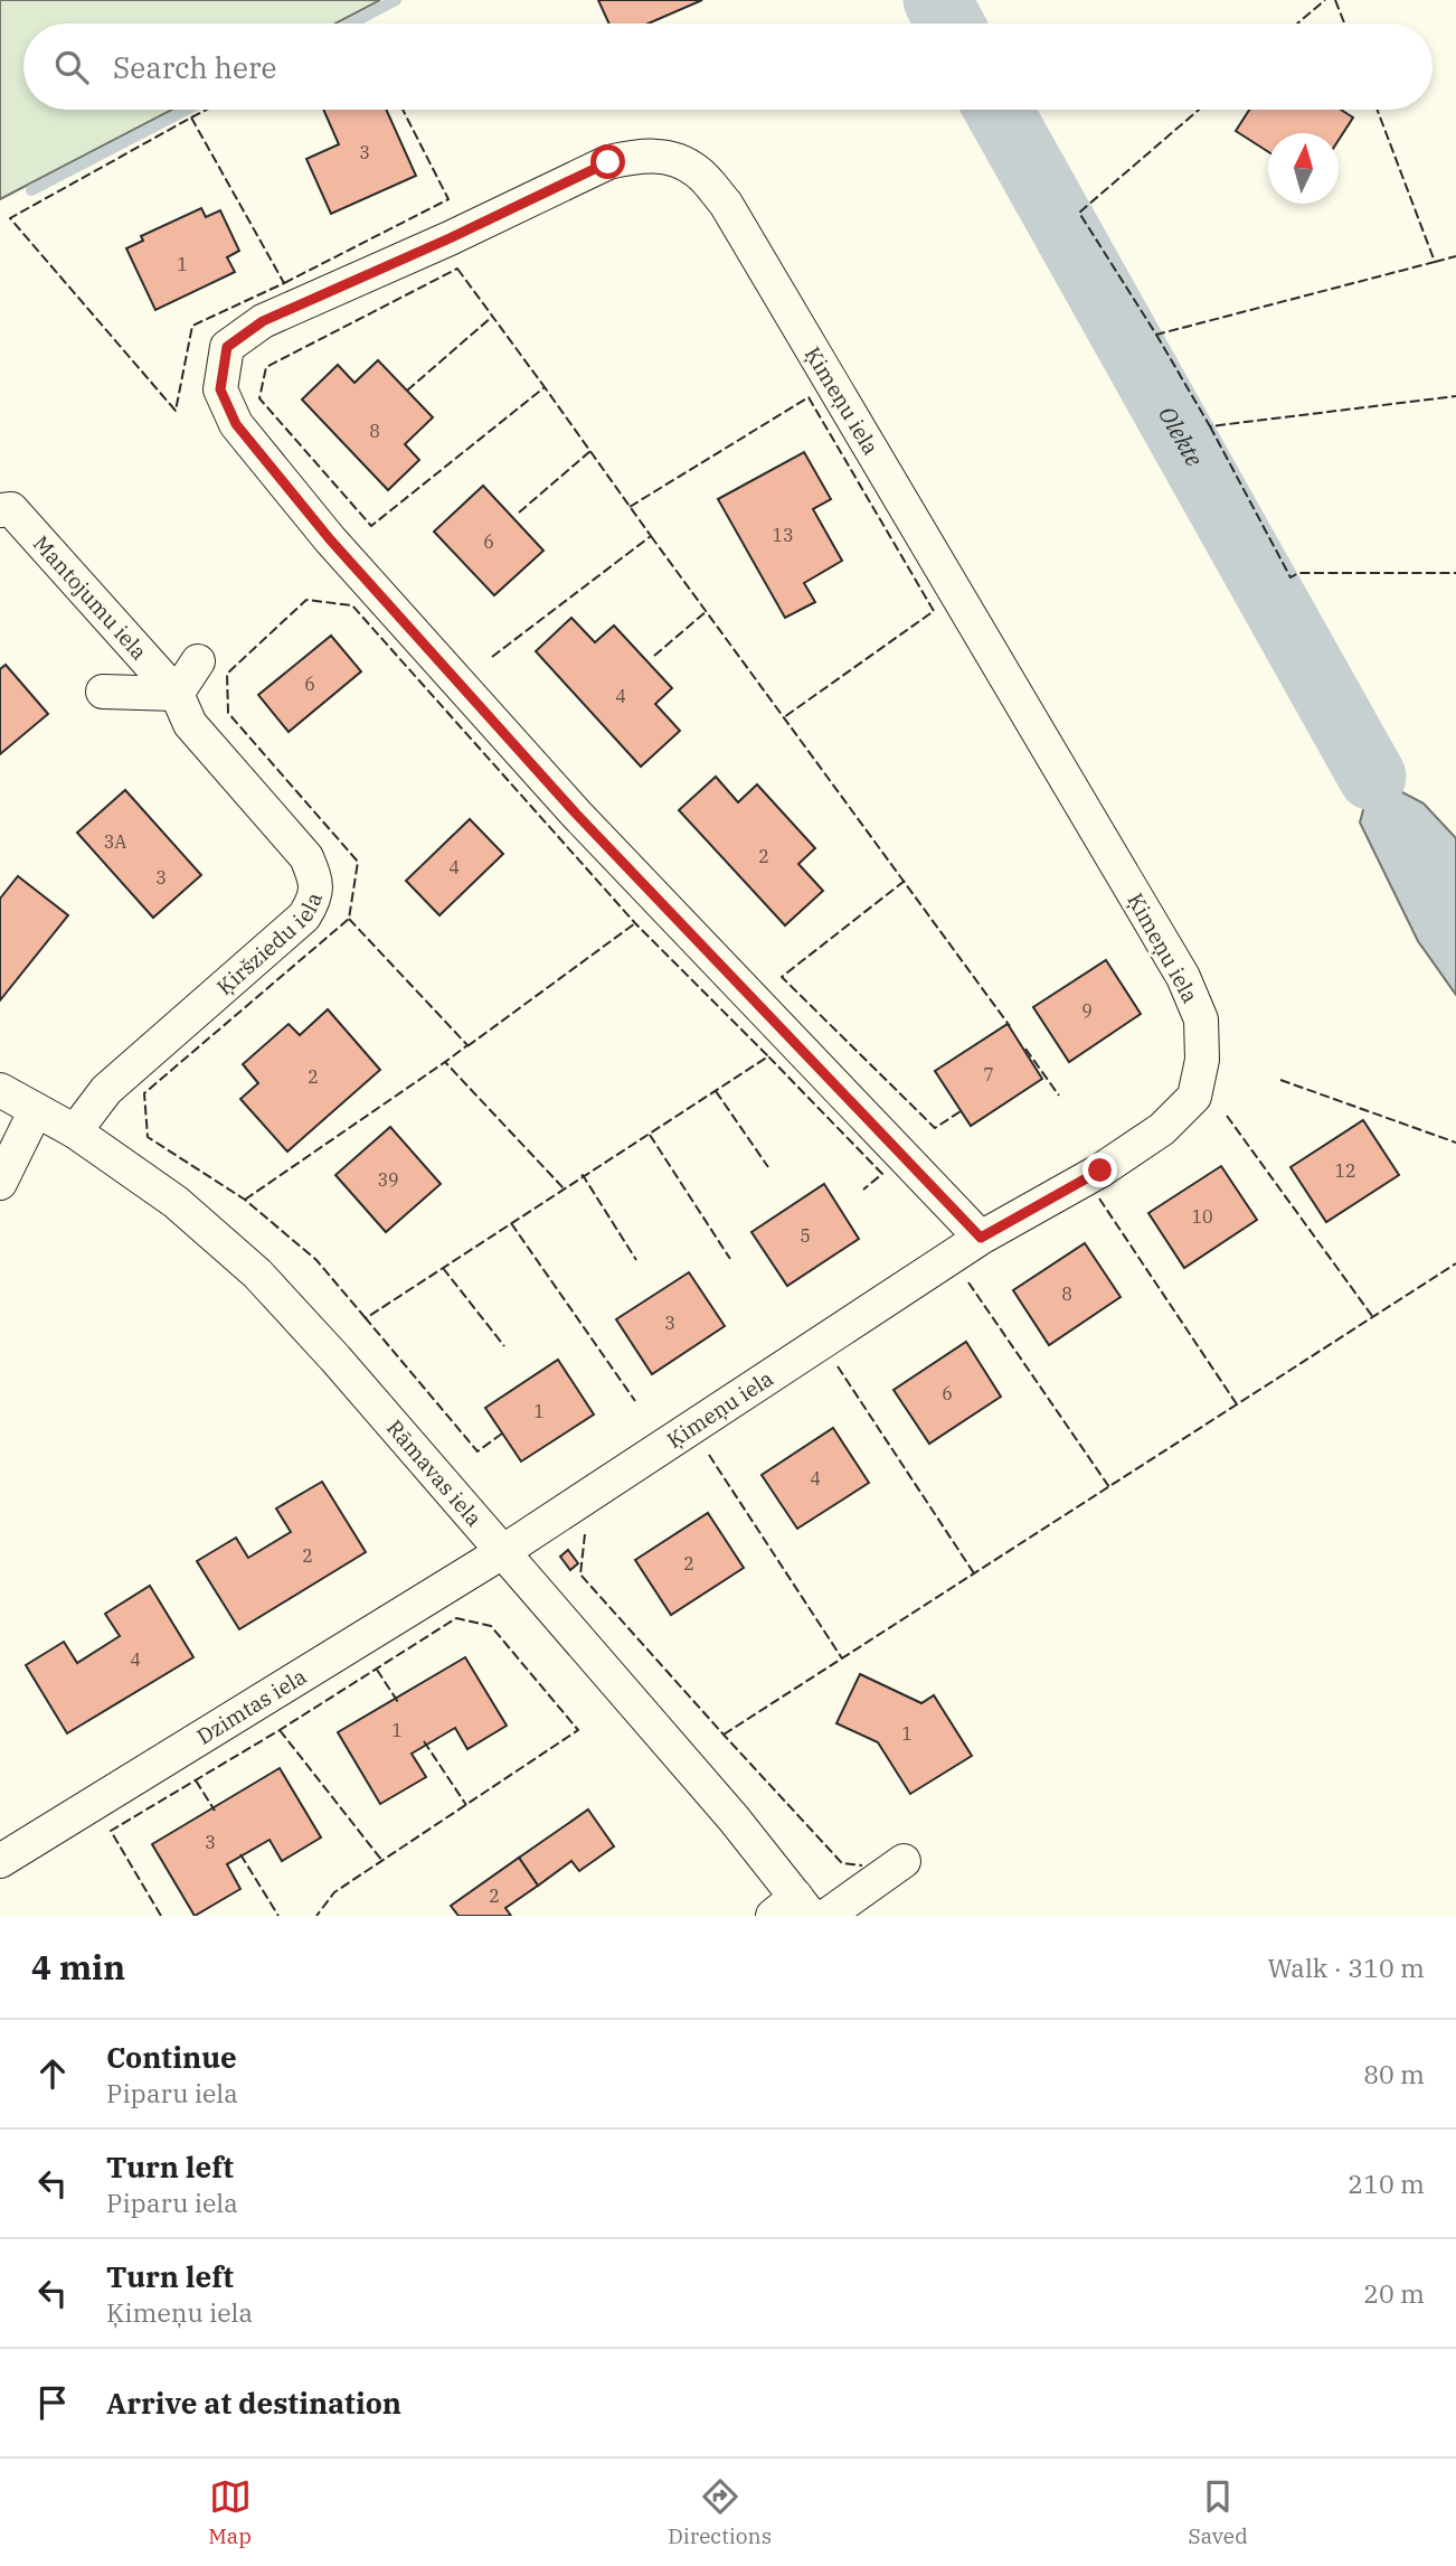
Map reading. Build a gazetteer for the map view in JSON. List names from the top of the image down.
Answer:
{
  "streets": {
    "street": [
      "Ķimeņu iela",
      "Mantojumu iela",
      "Ķiršziedu iela",
      "Rāmavas iela",
      "Dzimtas iela"
    ]
  },
  "crossings": [
    ["Ķimeņu iela", "Rāmavas iela"],
    ["Ķimeņu iela", "Dzimtas iela"],
    ["Mantojumu iela", "Ķiršziedu iela"],
    ["Ķiršziedu iela", "Rāmavas iela"],
    ["Rāmavas iela", "Dzimtas iela"]
  ],
  "water": ["Olekte"],
  "house_numbers": [
    "3",
    "1",
    "8",
    "13",
    "6",
    "6",
    "4",
    "3A",
    "2",
    "4",
    "3",
    "9",
    "7",
    "2",
    "12",
    "39",
    "10",
    "5",
    "8",
    "3",
    "6",
    "1",
    "4",
    "2",
    "2",
    "4",
    "1",
    "1",
    "3",
    "2"
  ],
  "north": "top",
  "page": {
    "search": "Search here",
    "heading": ["4 min", "Walk · 310 m"],
    "list": [
      ["Continue", "Piparu iela", "80 m"],
      ["Turn left", "Piparu iela", "210 m"],
      ["Turn left", "Ķimeņu iela", "20 m"],
      "Arrive at destination"
    ],
    "nav": ["Map", "Directions", "Saved"]
  }
}
